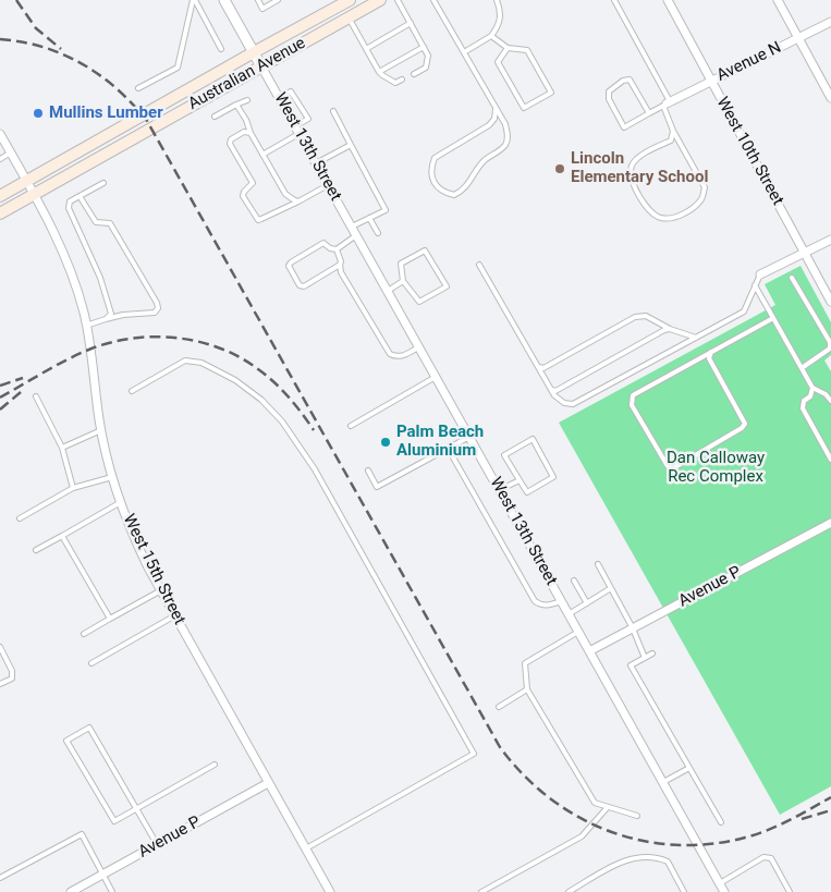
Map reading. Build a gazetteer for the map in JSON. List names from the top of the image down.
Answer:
{
  "streets": {
    "main road": ["Australian Avenue"],
    "street": [
      "Avenue N",
      "West 13th Street",
      "West 10th Street",
      "West 15th Street",
      "Avenue P"
    ]
  },
  "crossings": [
    ["Avenue N", "West 10th Street"],
    ["Australian Avenue", "West 13th Street"],
    ["Australian Avenue", "West 15th Street"],
    ["West 13th Street", "Avenue P"],
    ["West 15th Street", "Avenue P"]
  ],
  "parks": ["Dan Calloway Rec Complex"],
  "places": ["Mullins Lumber", "Lincoln Elementary School", "Palm Beach Aluminium"]
}
